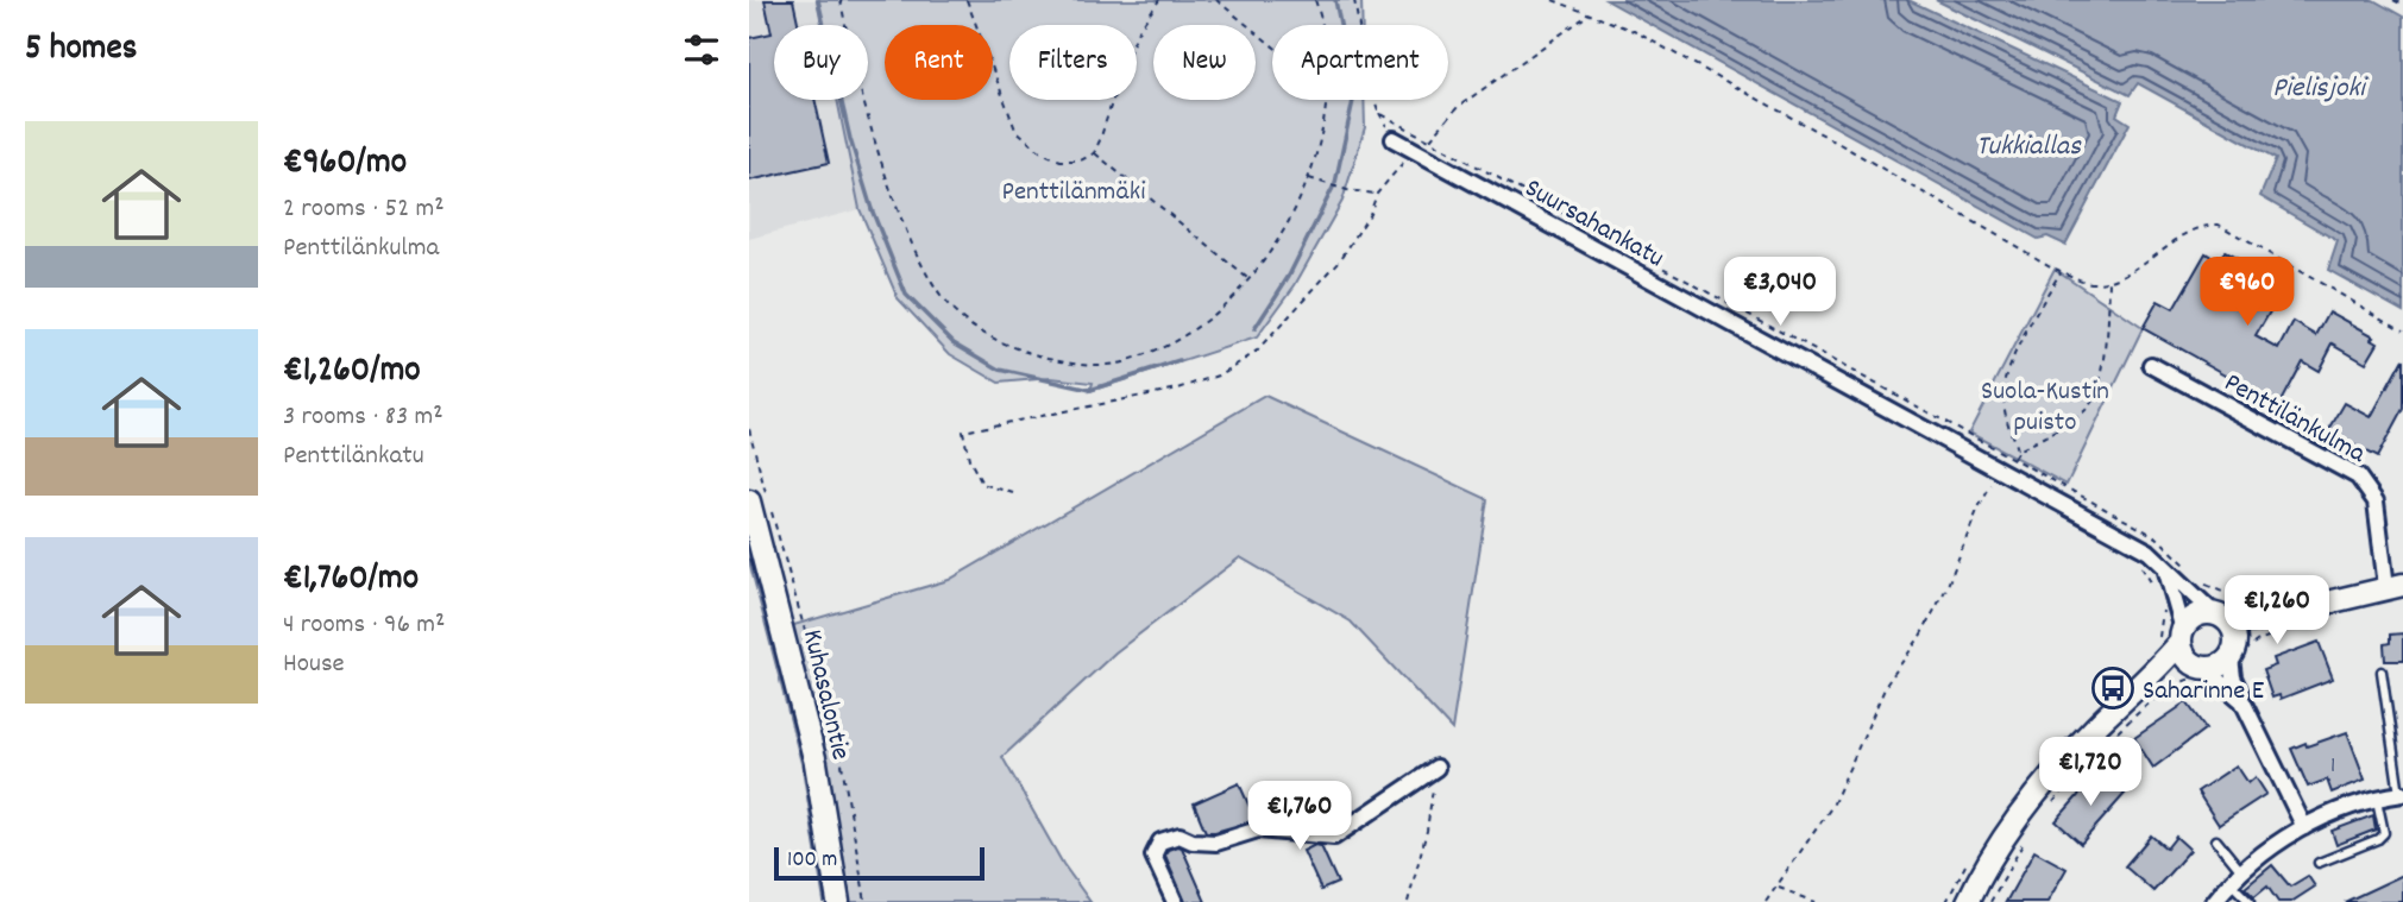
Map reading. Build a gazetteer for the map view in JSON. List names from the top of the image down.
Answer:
{
  "streets": {
    "street": ["Suursahankatu", "Penttilänkulma", "Kuhasalontie"]
  },
  "water": ["Pielisjoki", "Tukkiallas"],
  "parks": ["Penttilänmäki", "Suola-Kustin puisto"],
  "places": {
    "bus stop": ["Saharinne E"]
  },
  "house_numbers": ["1"],
  "scale_bar": "100 m",
  "page": {
    "heading": "5 homes",
    "chip": [
      "Buy",
      "Rent",
      "Filters",
      "New",
      "Apartment"
    ],
    "list": [
      {
        "name": "€960/mo",
        "note": "2 rooms · 52 m² · Penttilänkulma"
      },
      {
        "name": "€1,260/mo",
        "note": "3 rooms · 83 m² · Penttilänkatu"
      },
      {
        "name": "€1,760/mo",
        "note": "4 rooms · 96 m² · House"
      }
    ],
    "price": [
      "€3,040",
      "€960",
      "€1,260",
      "€1,720",
      "€1,760"
    ],
    "scale": "100 m"
  }
}
